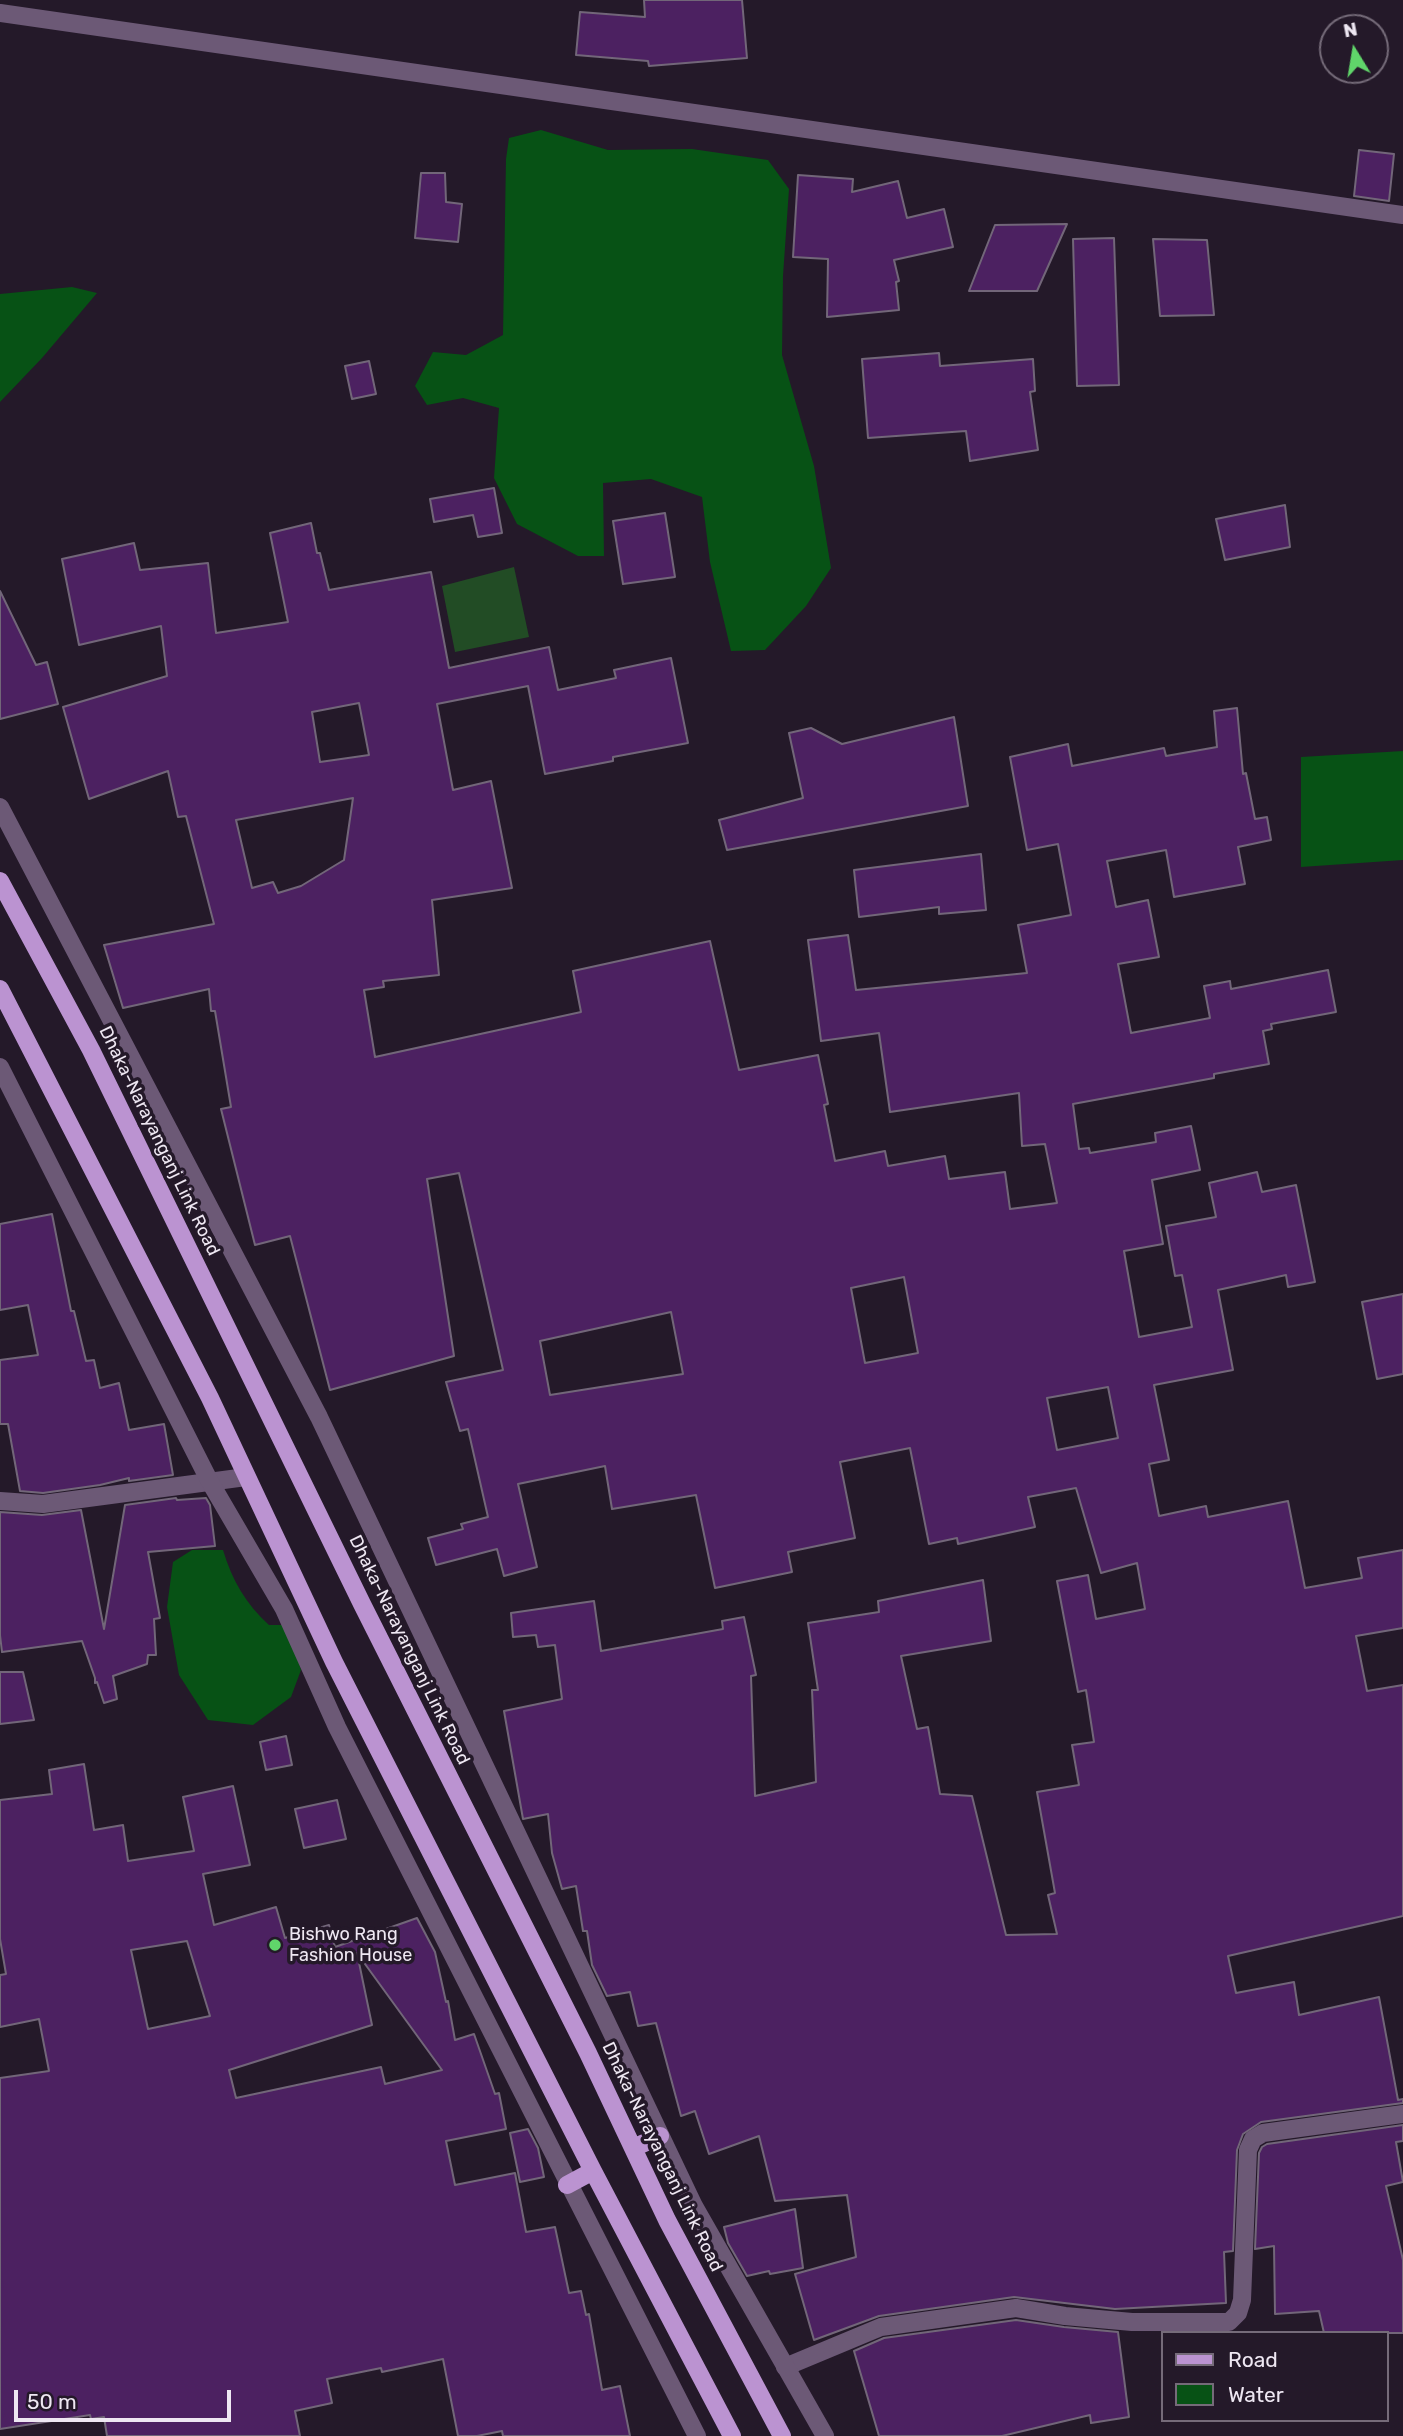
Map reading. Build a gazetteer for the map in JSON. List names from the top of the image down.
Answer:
{
  "streets": {
    "main road": ["Dhaka-Narayanganj Link Road"]
  },
  "places": ["Bishwo Rang Fashion House"],
  "legend": ["Road", "Water"],
  "scale_bar": "50 m",
  "north": "top"
}
